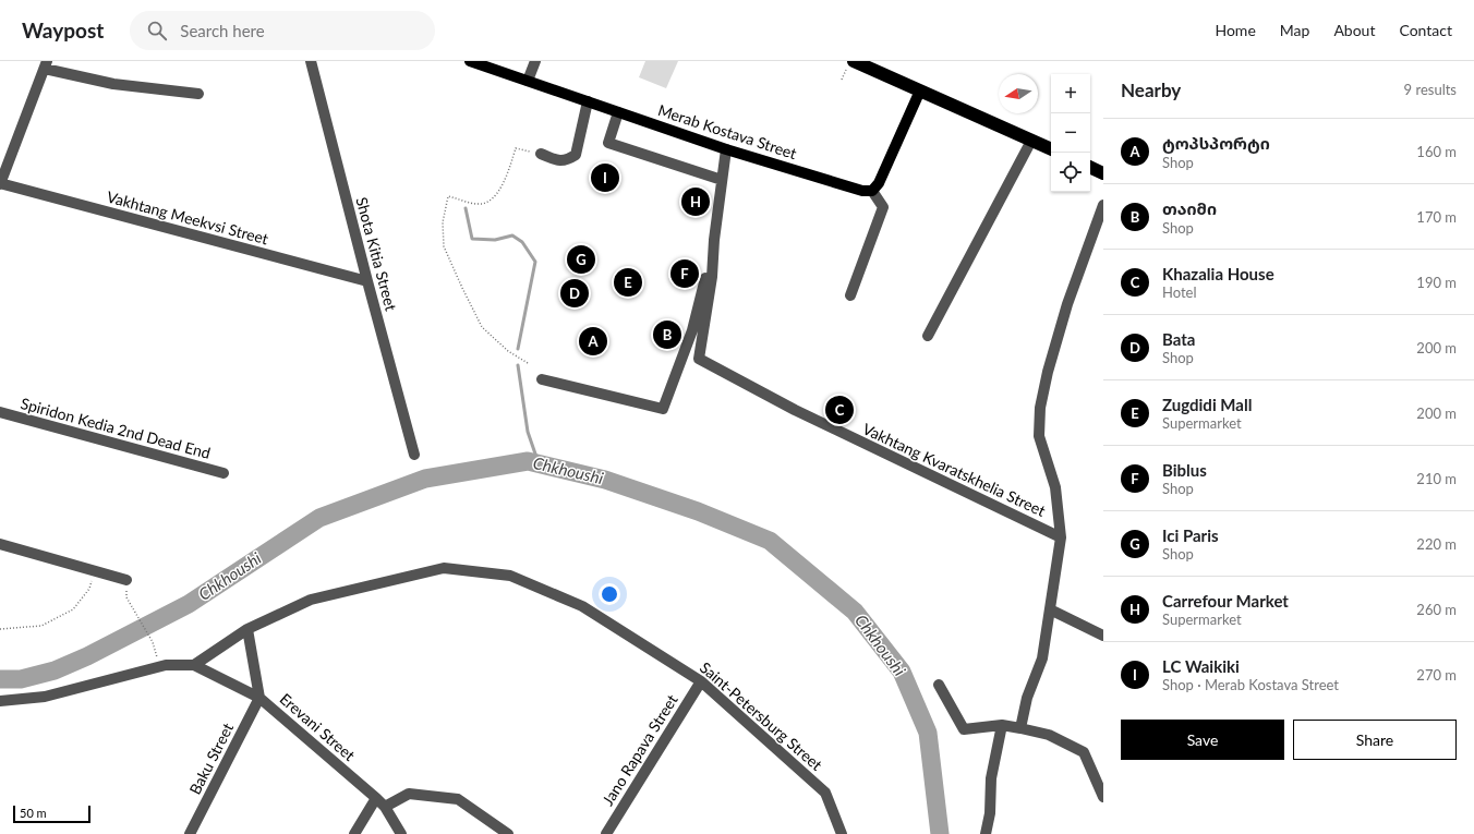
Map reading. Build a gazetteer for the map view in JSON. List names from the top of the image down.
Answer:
{
  "streets": {
    "main road": ["Merab Kostava Street"],
    "street": [
      "Vakhtang Meekvsi Street",
      "Shota Kitia Street",
      "Spiridon Kedia 2nd Dead End",
      "Vakhtang Kvaratskhelia Street",
      "Saint-Petersburg Street",
      "Erevani Street",
      "Jano Rapava Street",
      "Baku Street"
    ]
  },
  "crossings": [
    ["Merab Kostava Street", "Vakhtang Kvaratskhelia Street"],
    ["Vakhtang Meekvsi Street", "Shota Kitia Street"],
    ["Saint-Petersburg Street", "Erevani Street"],
    ["Saint-Petersburg Street", "Jano Rapava Street"],
    ["Erevani Street", "Baku Street"]
  ],
  "water": ["Chkhoushi"],
  "scale_bar": "50 m",
  "north": "left",
  "page": {
    "header": "Waypost",
    "search": "Search here",
    "nav": [
      "Home",
      "Map",
      "About",
      "Contact"
    ],
    "heading": ["Nearby", "9 results"],
    "map_buttons": ["+", "−"],
    "list": [
      {
        "mark": "A",
        "name": "ტოპსპორტი",
        "note": "Shop",
        "value": "160 m"
      },
      {
        "mark": "B",
        "name": "თაიმი",
        "note": "Shop",
        "value": "170 m"
      },
      {
        "mark": "C",
        "name": "Khazalia House",
        "note": "Hotel",
        "value": "190 m"
      },
      {
        "mark": "D",
        "name": "Bata",
        "note": "Shop",
        "value": "200 m"
      },
      {
        "mark": "E",
        "name": "Zugdidi Mall",
        "note": "Supermarket",
        "value": "200 m"
      },
      {
        "mark": "F",
        "name": "Biblus",
        "note": "Shop",
        "value": "210 m"
      },
      {
        "mark": "G",
        "name": "Ici Paris",
        "note": "Shop",
        "value": "220 m"
      },
      {
        "mark": "H",
        "name": "Carrefour Market",
        "note": "Supermarket",
        "value": "260 m"
      },
      {
        "mark": "I",
        "name": "LC Waikiki",
        "note": "Shop · Merab Kostava Street",
        "value": "270 m"
      }
    ],
    "pins": [
      "I",
      "H",
      "G",
      "F",
      "E",
      "D",
      "B",
      "A",
      "C"
    ],
    "buttons": ["Save", "Share"],
    "scale": "50 m"
  }
}
